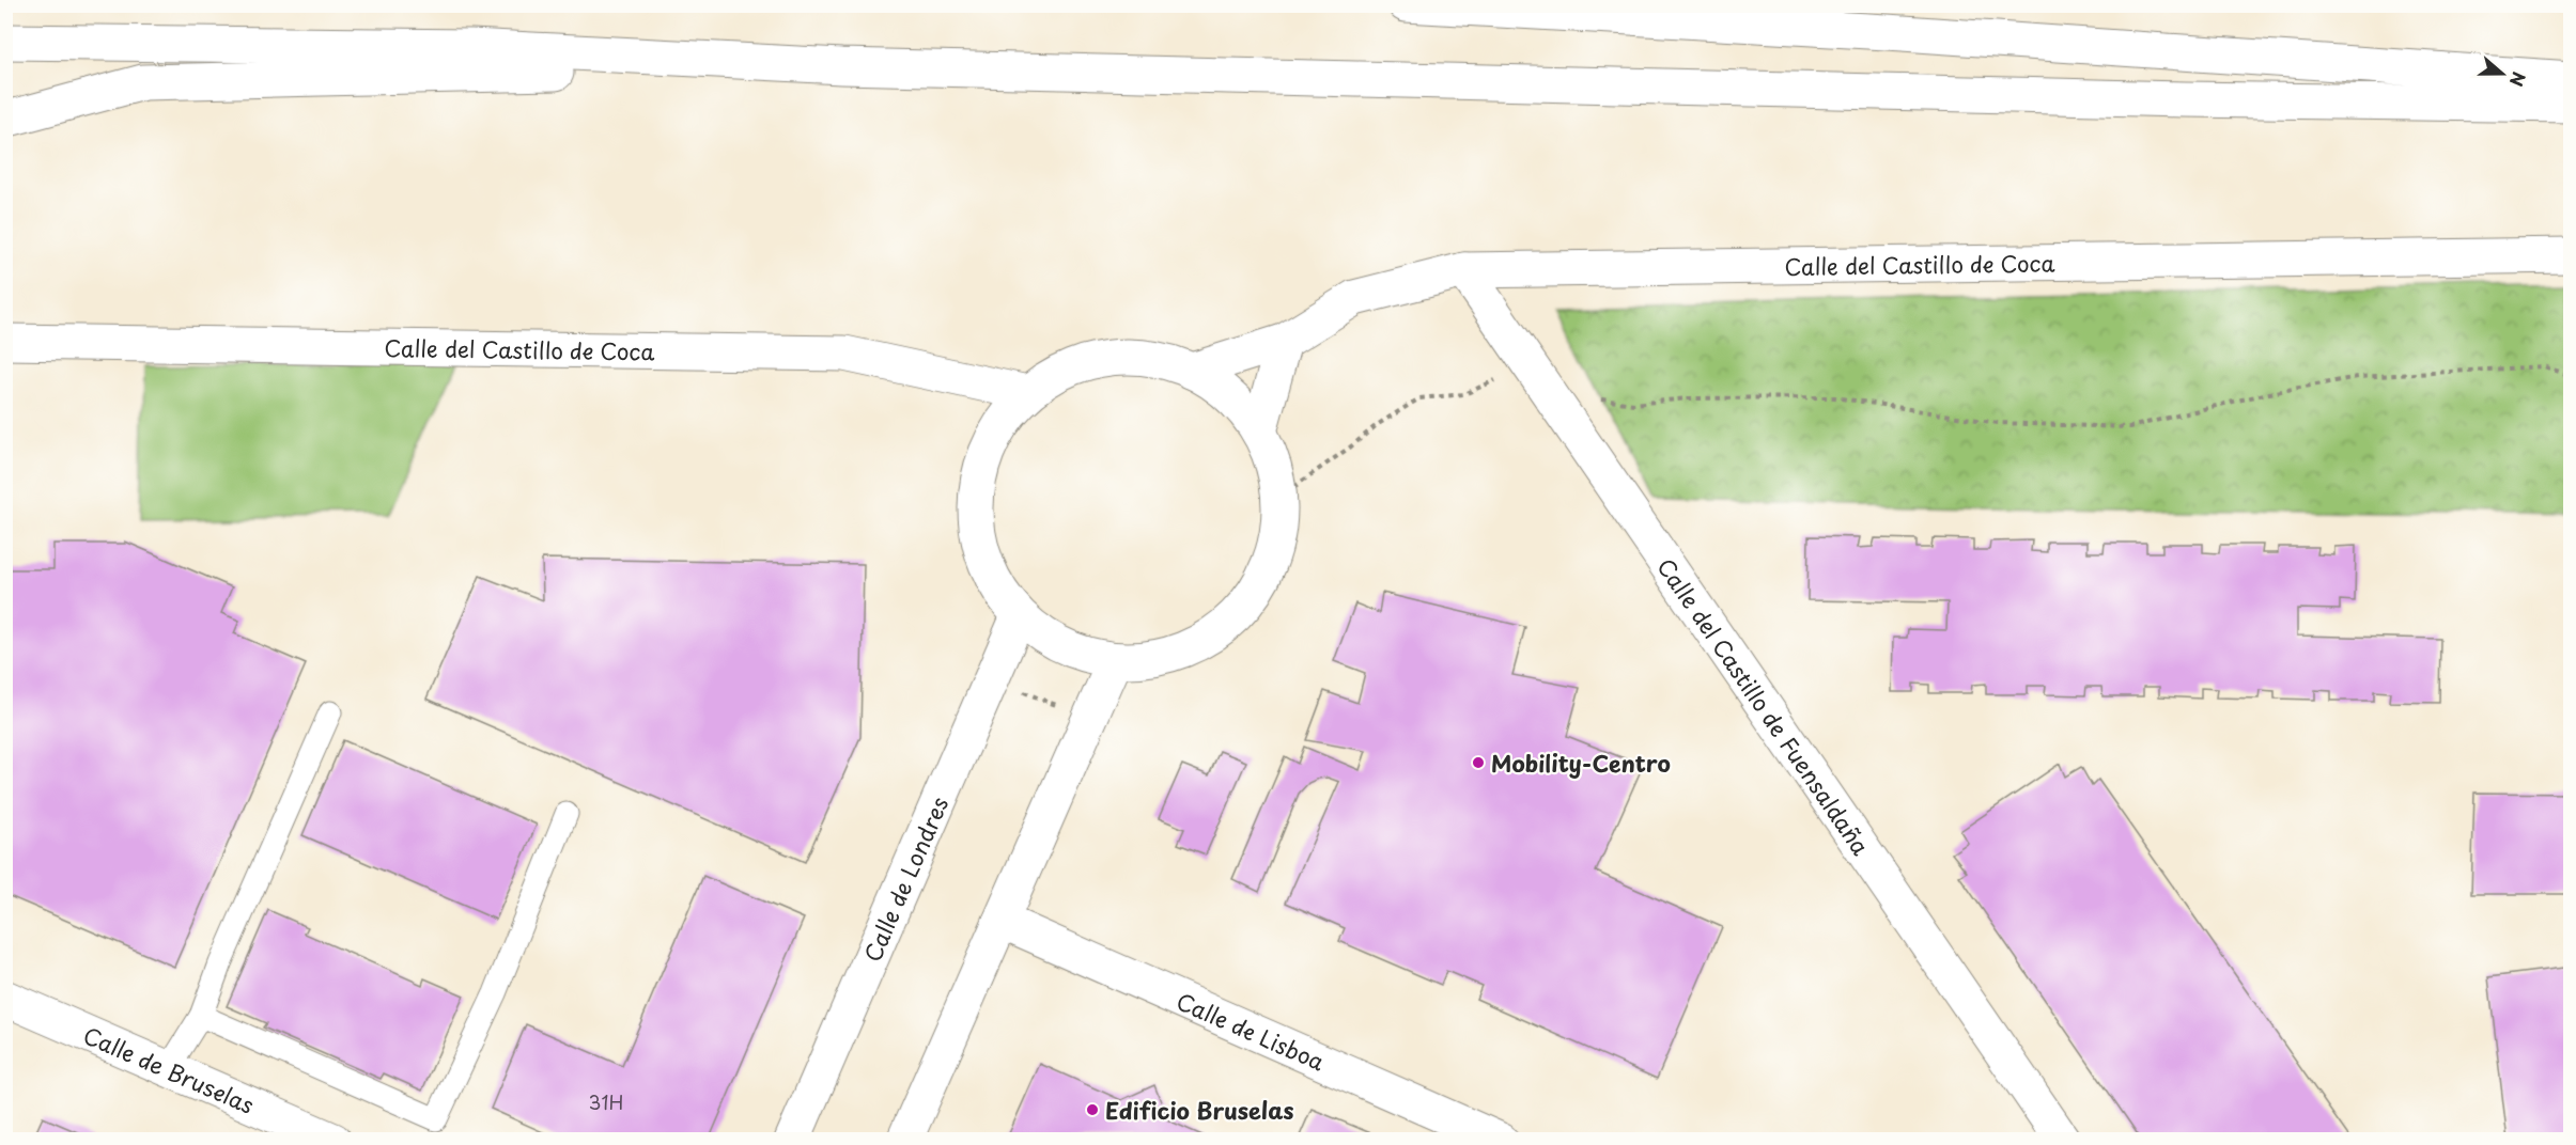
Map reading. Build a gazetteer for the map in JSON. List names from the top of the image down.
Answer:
{
  "streets": {
    "main road": [
      "Calle del Castillo de Coca",
      "Calle del Castillo de Fuensaldaña",
      "Calle de Londres",
      "Calle de Lisboa",
      "Calle de Bruselas"
    ]
  },
  "crossings": [
    ["Calle del Castillo de Coca", "Calle del Castillo de Fuensaldaña"]
  ],
  "places": ["Mobility-Centro", "Edificio Bruselas"],
  "house_numbers": ["31H"],
  "north": "right"
}
